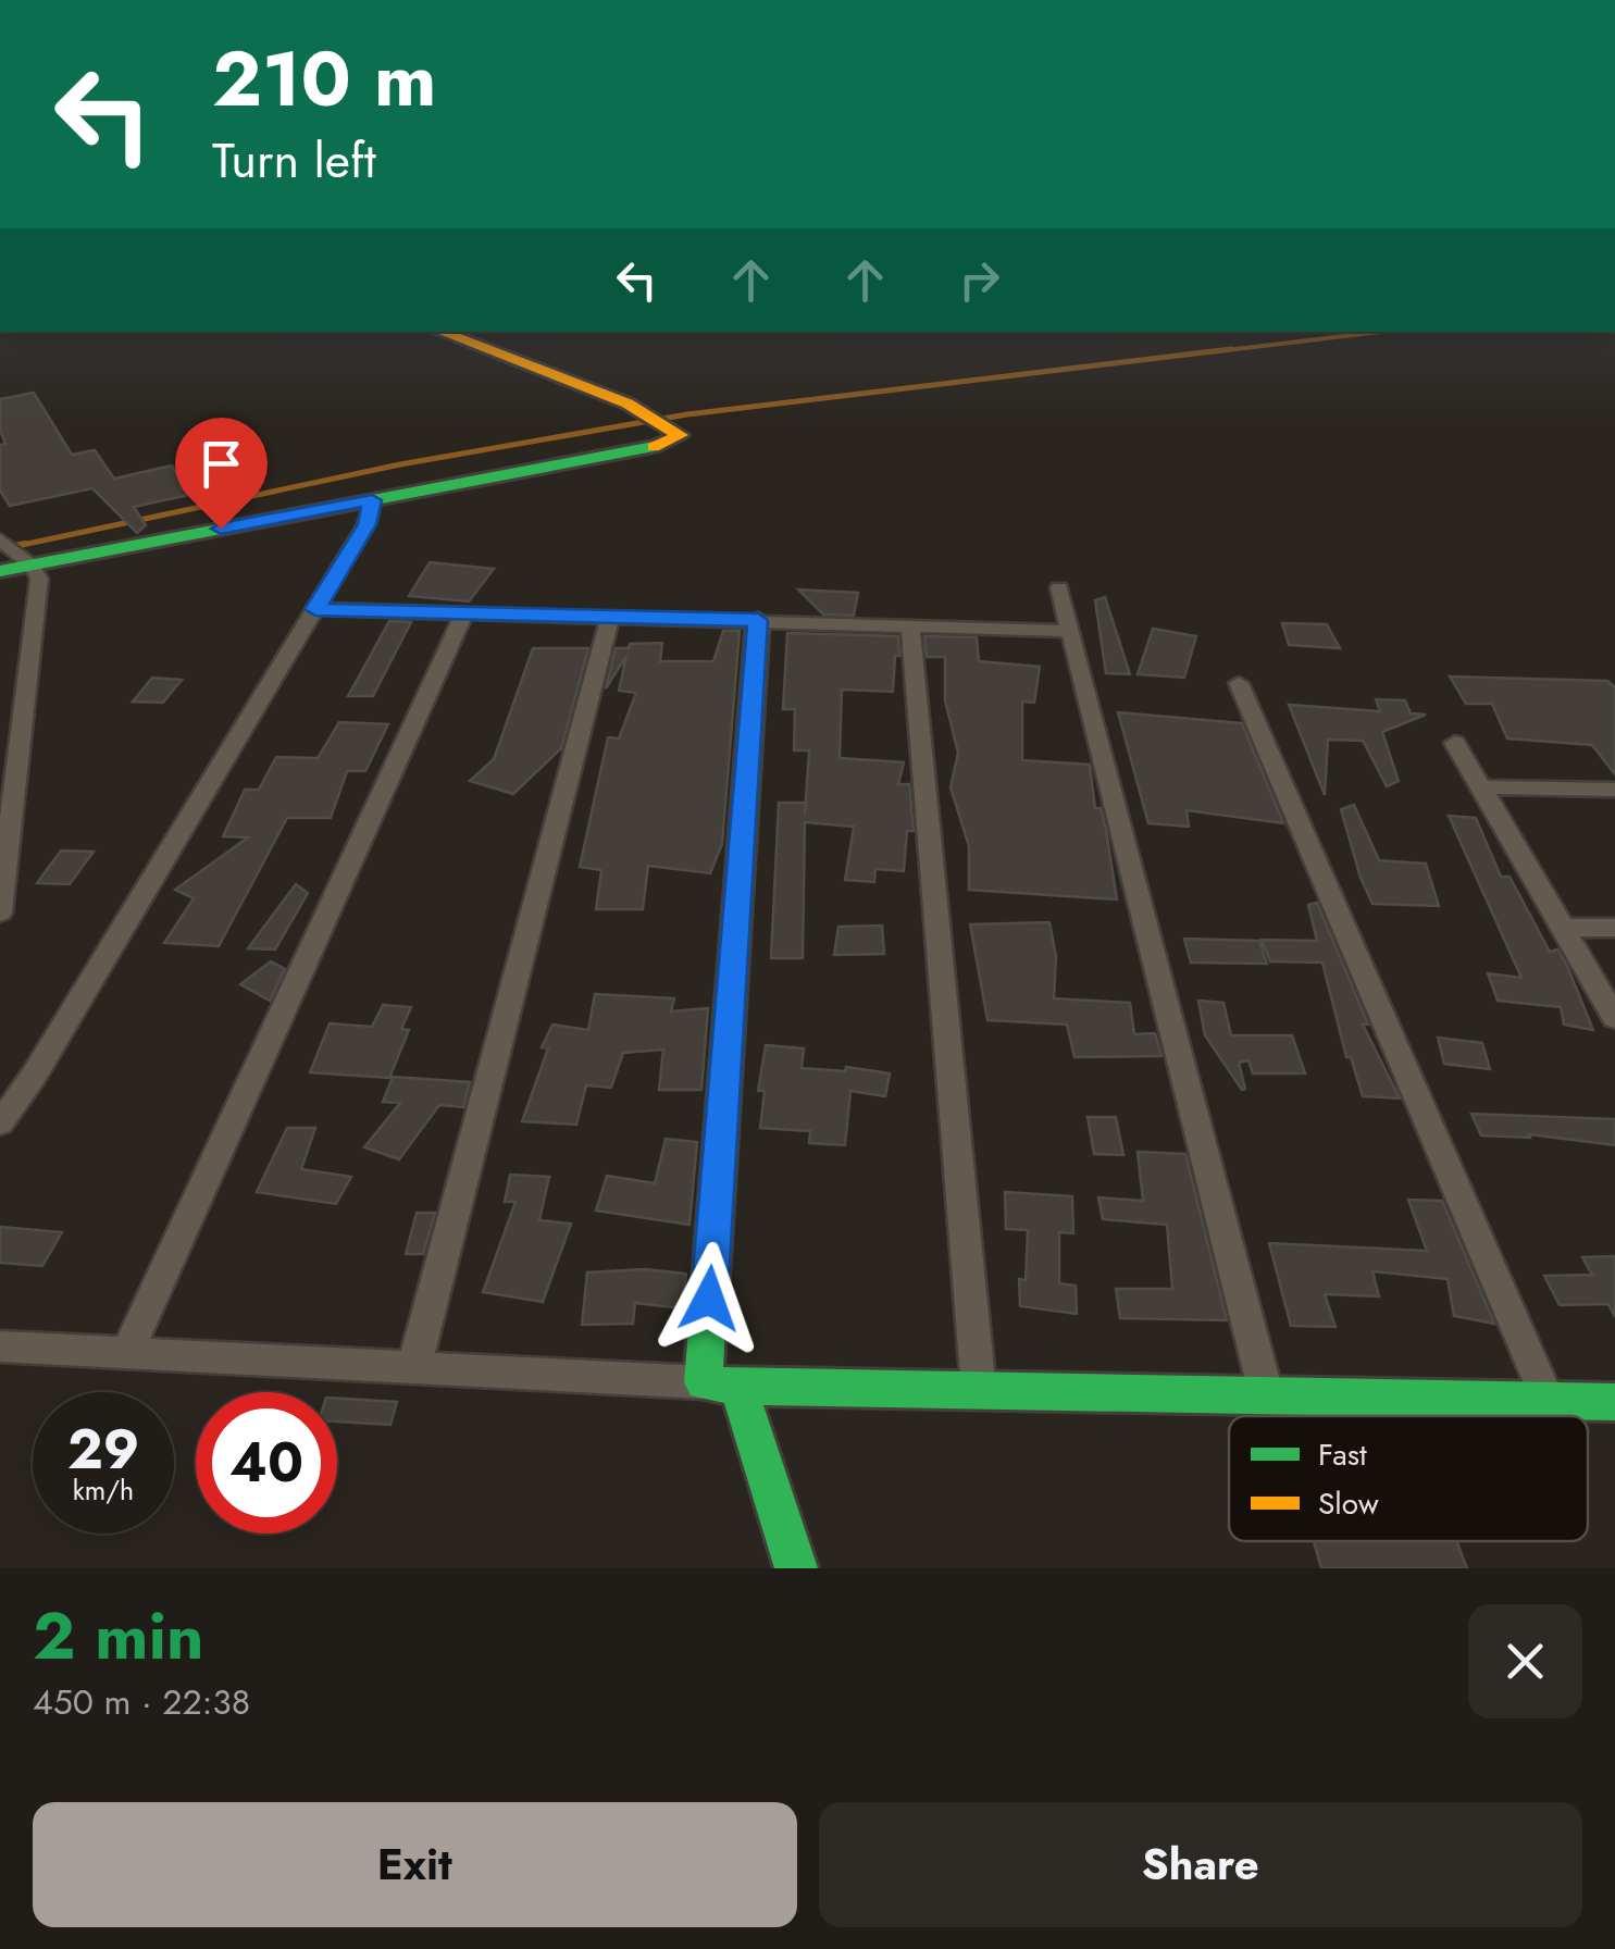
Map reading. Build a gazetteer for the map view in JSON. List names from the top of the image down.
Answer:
{
  "legend": ["Fast", "Slow"],
  "page": {
    "turn": ["210 m", "Turn left"],
    "speed": "29 km/h",
    "limit": "40",
    "heading": ["2 min", "450 m · 22:38"],
    "buttons": ["Exit", "Share"]
  }
}
